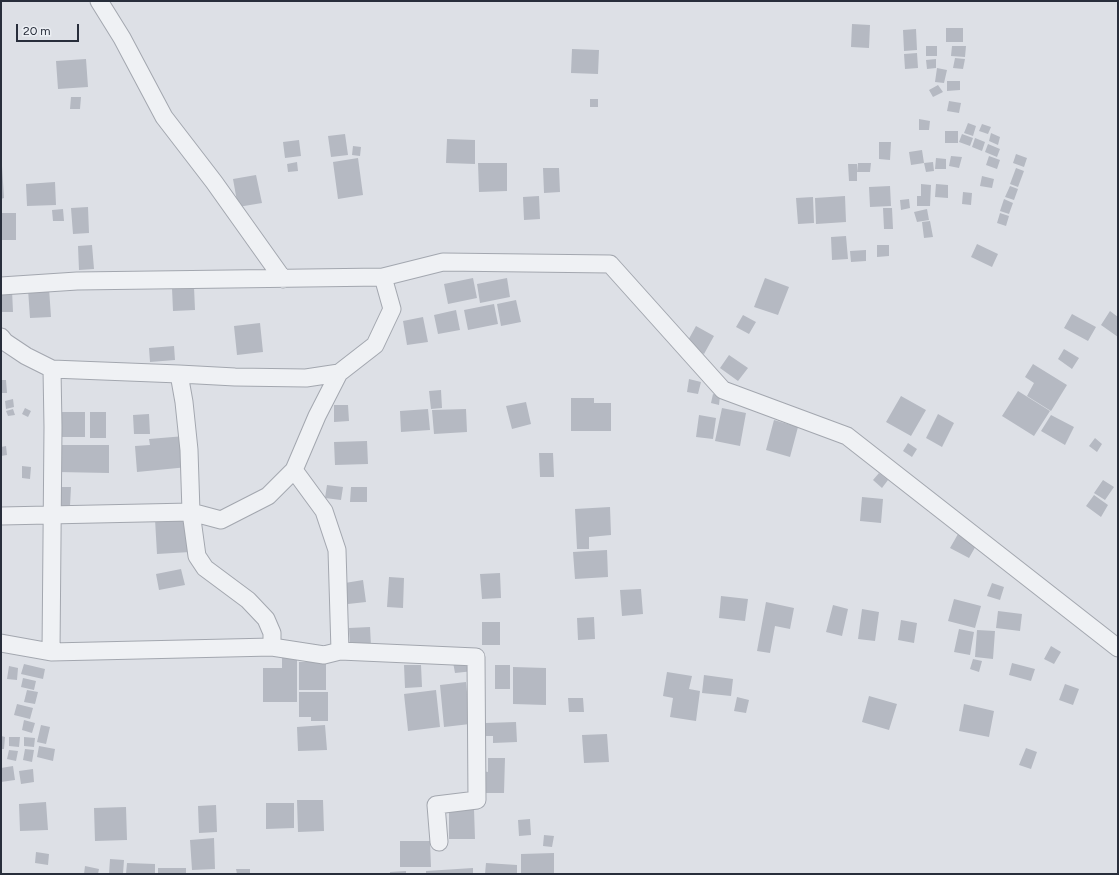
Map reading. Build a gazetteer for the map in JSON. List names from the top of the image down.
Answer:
{
  "scale_bar": "20 m"
}
